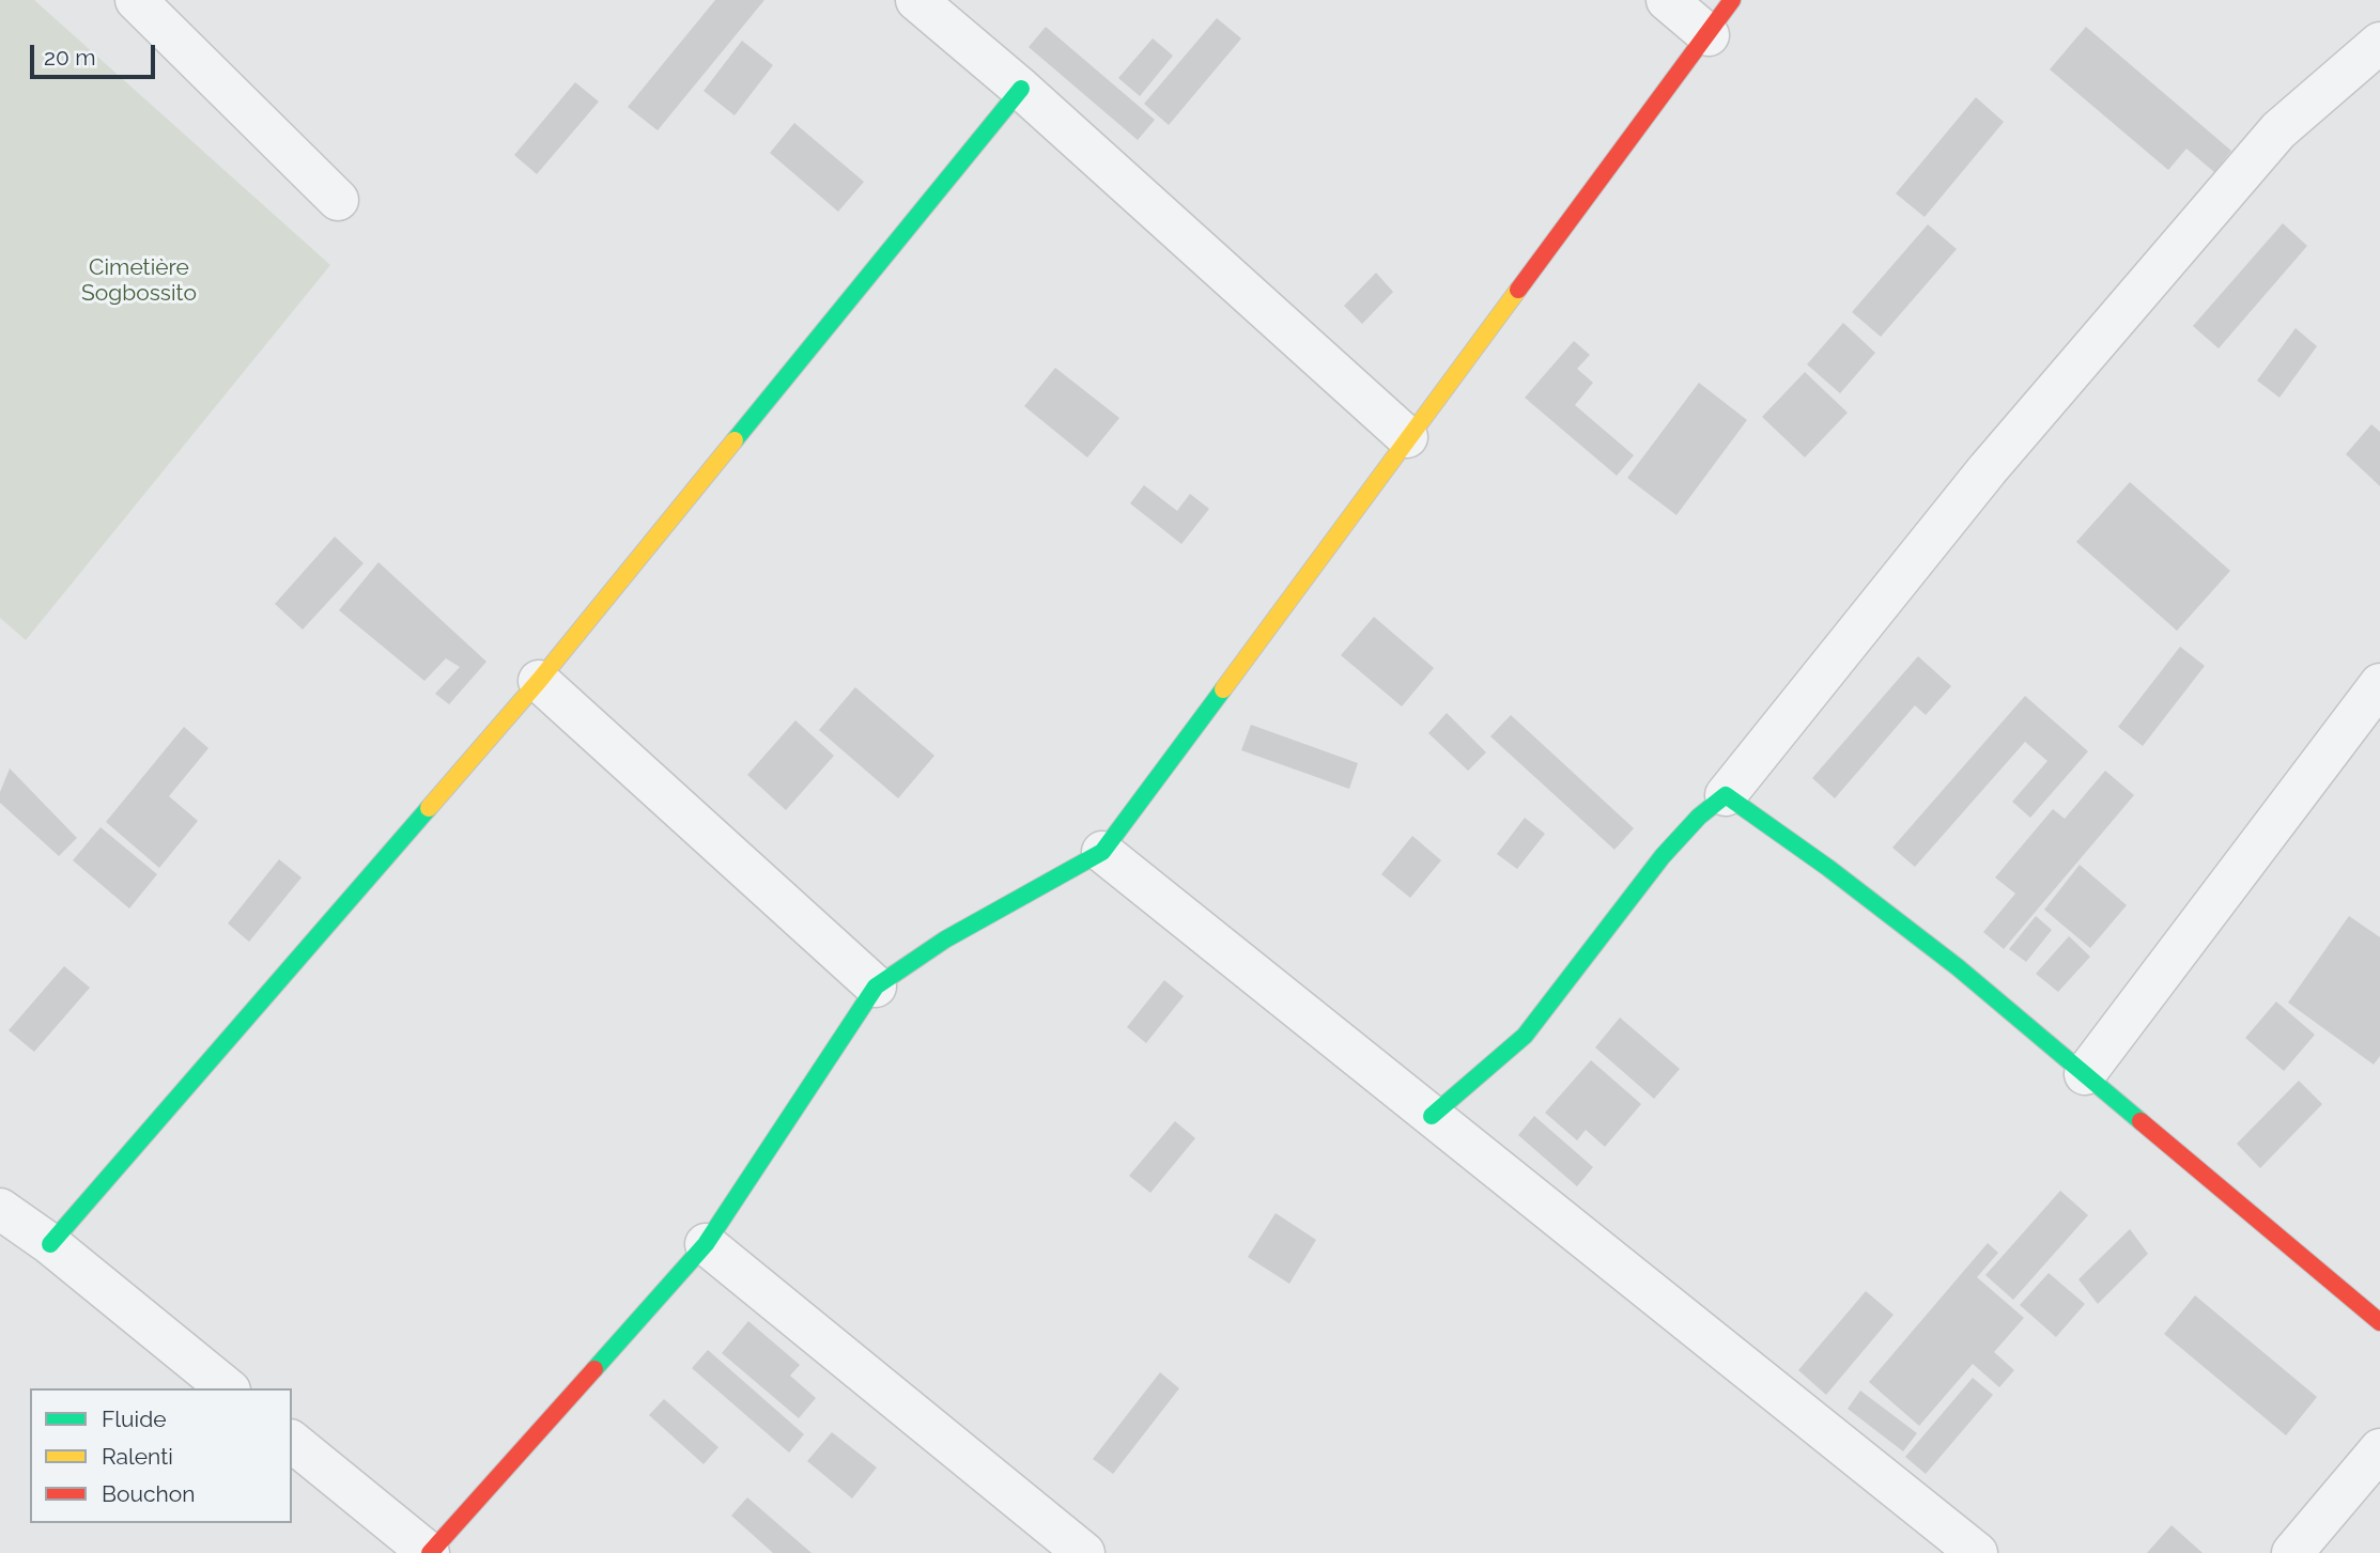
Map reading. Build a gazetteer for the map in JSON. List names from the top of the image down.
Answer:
{
  "parks": ["Cimetière Sogbossito"],
  "legend": ["Fluide", "Ralenti", "Bouchon"],
  "scale_bar": "20 m"
}
